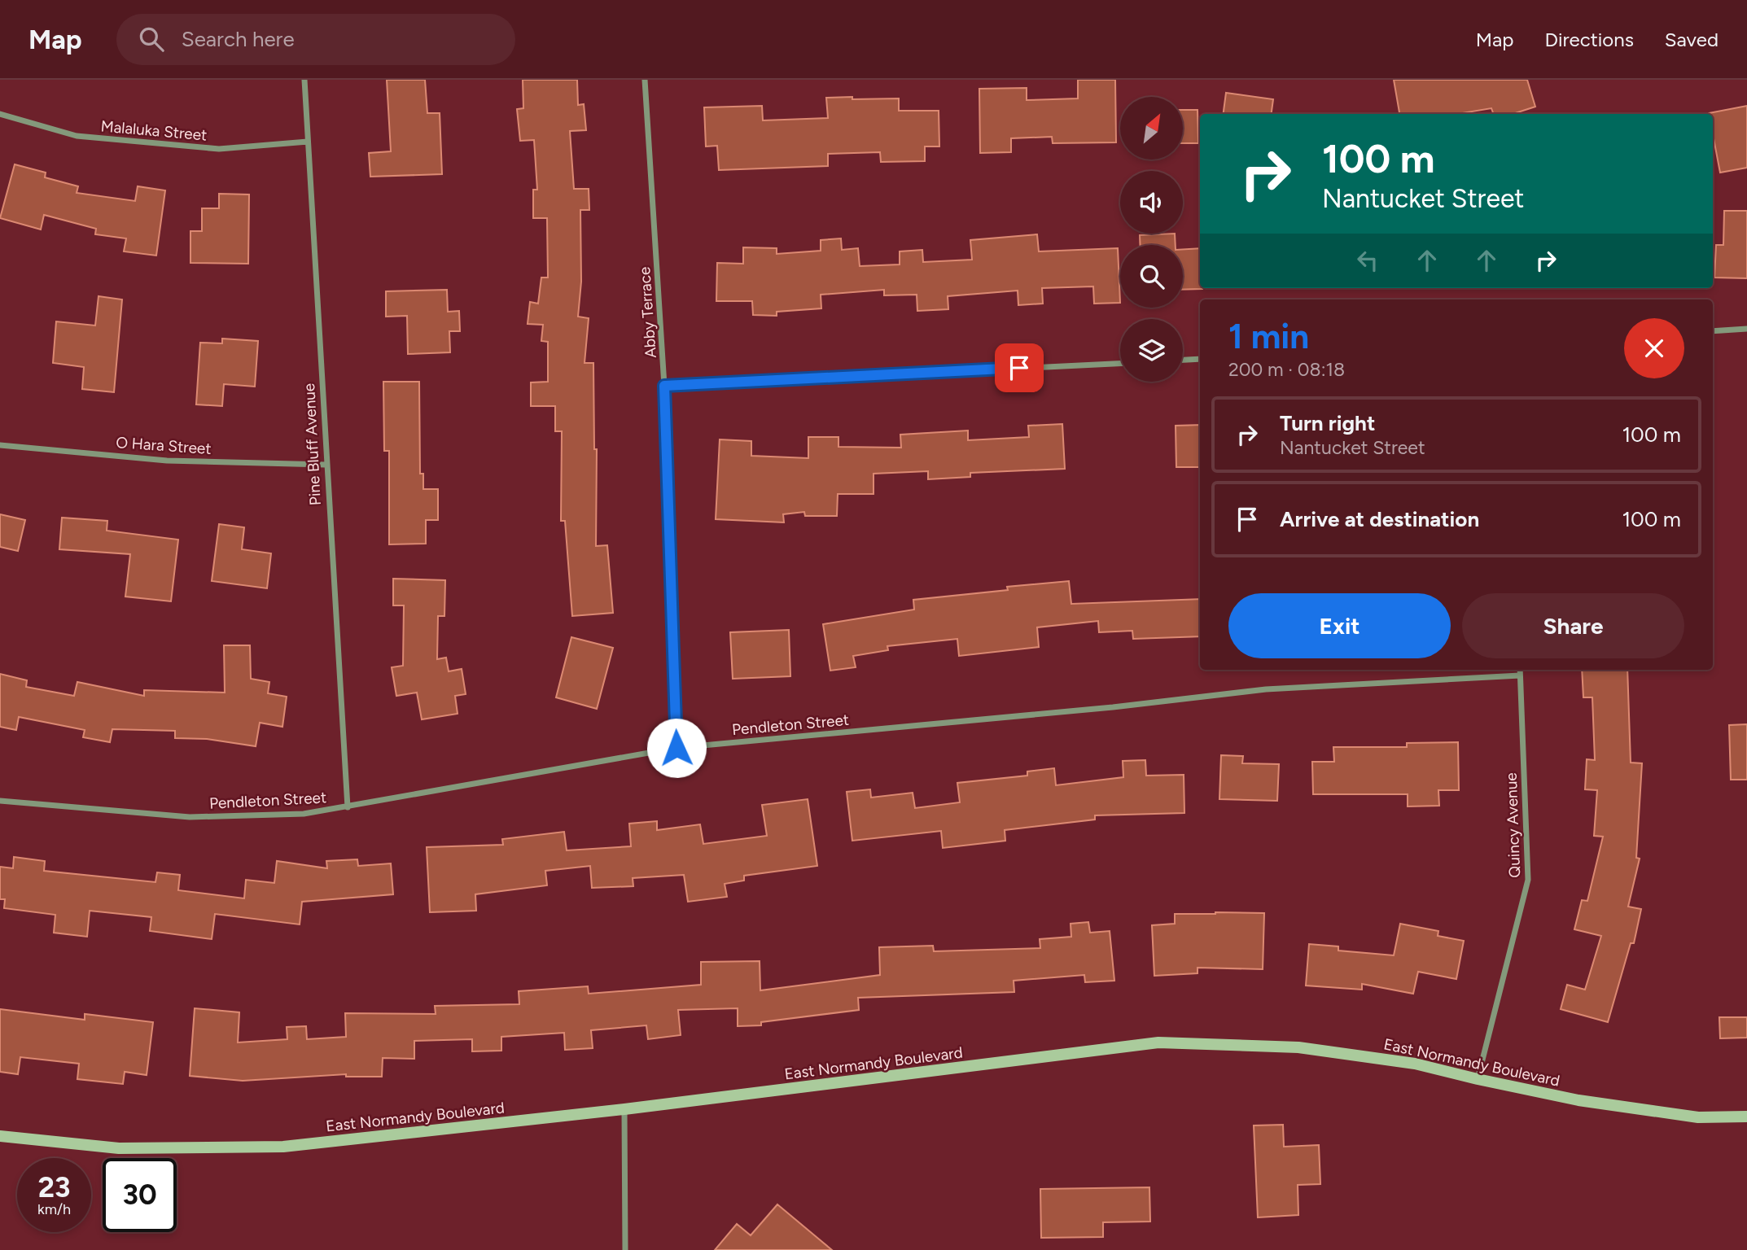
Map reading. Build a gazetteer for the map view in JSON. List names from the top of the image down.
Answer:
{
  "streets": {
    "street": [
      "Malaluka Street",
      "Abby Terrace",
      "Pine Bluff Avenue",
      "O Hara Street",
      "Pendleton Street",
      "Quincy Avenue",
      "East Normandy Boulevard"
    ]
  },
  "crossings": [
    ["Malaluka Street", "Pine Bluff Avenue"],
    ["Abby Terrace", "Pendleton Street"],
    ["Pine Bluff Avenue", "O Hara Street"],
    ["Pine Bluff Avenue", "Pendleton Street"],
    ["Pendleton Street", "Quincy Avenue"],
    ["Quincy Avenue", "East Normandy Boulevard"]
  ],
  "north": "top right",
  "page": {
    "header": "Map",
    "search": "Search here",
    "nav": ["Map", "Directions", "Saved"],
    "turn": ["100 m", "Nantucket Street"],
    "heading": ["1 min", "200 m · 08:18"],
    "list": [
      {
        "name": "Turn right",
        "note": "Nantucket Street",
        "value": "100 m"
      },
      {
        "name": "Arrive at destination",
        "value": "100 m"
      }
    ],
    "buttons": ["Exit", "Share"],
    "speed": "23 km/h",
    "limit": "30"
  }
}
